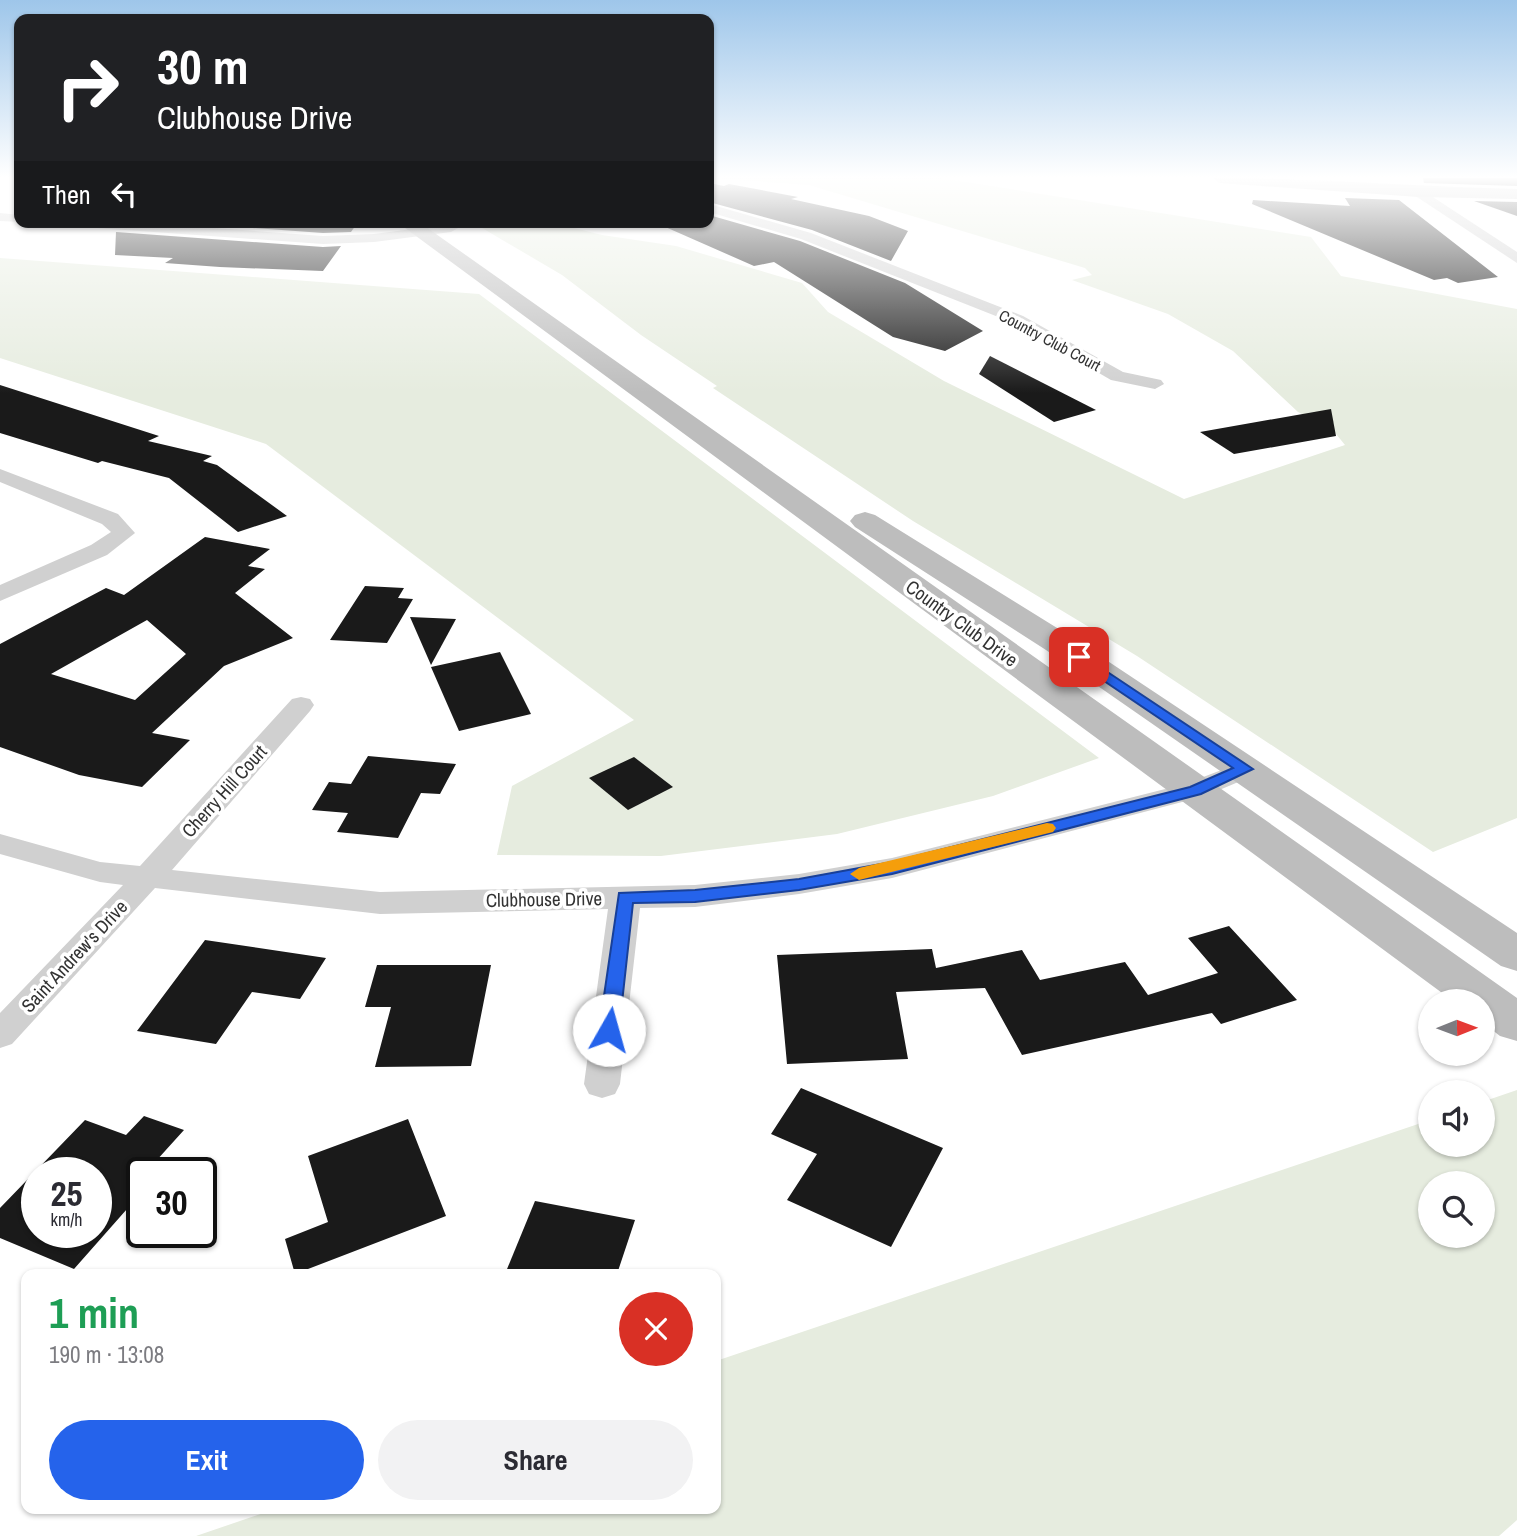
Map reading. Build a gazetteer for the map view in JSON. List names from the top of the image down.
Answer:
{
  "streets": {
    "main road": ["Country Club Drive"],
    "street": [
      "Country Club Court",
      "Cherry Hill Court",
      "Clubhouse Drive",
      "Saint Andrew's Drive"
    ]
  },
  "crossings": [
    ["Country Club Drive", "Clubhouse Drive"],
    ["Cherry Hill Court", "Clubhouse Drive"],
    ["Cherry Hill Court", "Saint Andrew's Drive"],
    ["Clubhouse Drive", "Saint Andrew's Drive"]
  ],
  "north": "right",
  "page": {
    "turn": ["30 m", "Clubhouse Drive"],
    "then": "Then",
    "speed": "25 km/h",
    "limit": "30",
    "heading": ["1 min", "190 m · 13:08"],
    "buttons": ["Exit", "Share"]
  }
}
